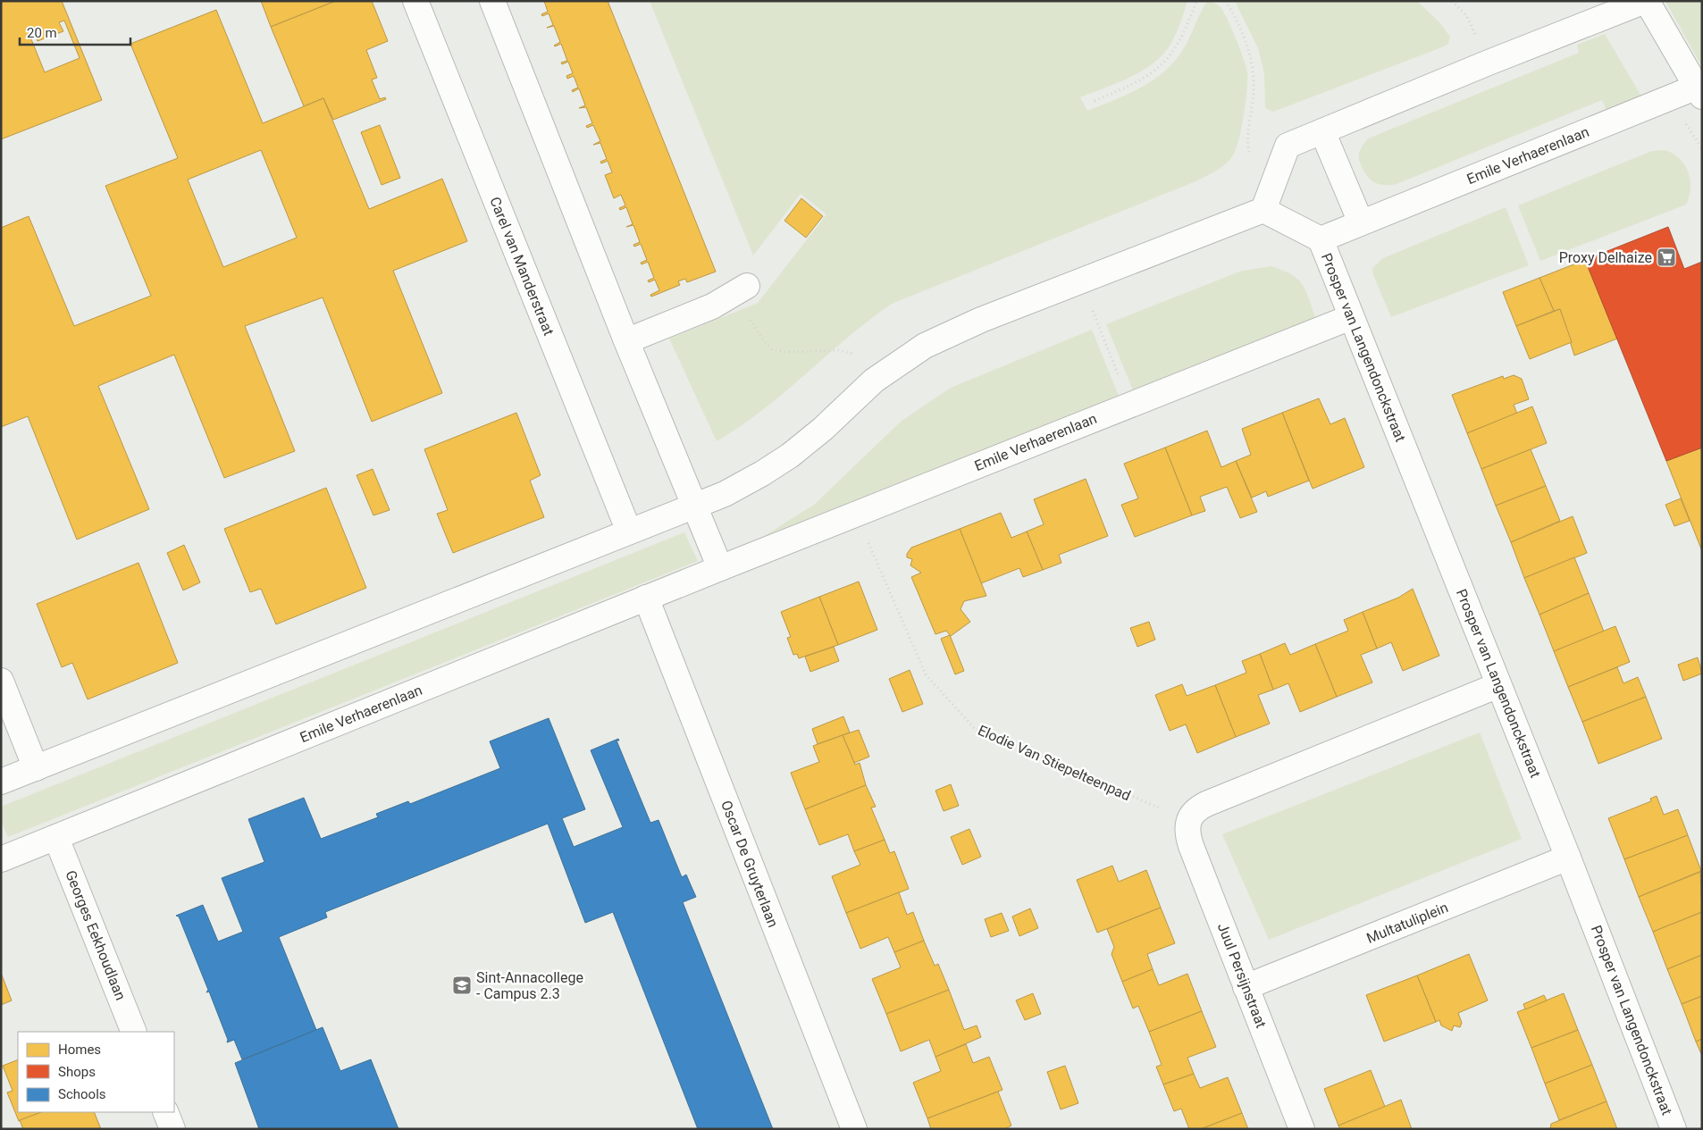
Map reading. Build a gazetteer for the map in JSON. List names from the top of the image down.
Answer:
{
  "streets": {
    "street": [
      "Emile Verhaerenlaan",
      "Carel van Manderstraat",
      "Prosper van Langendonckstraat",
      "Oscar De Gruyterlaan",
      "Multatuliplein",
      "Georges Eekhoudlaan",
      "Juul Persijnstraat"
    ],
    "path": ["Elodie Van Stiepelteenpad"]
  },
  "crossings": [
    ["Emile Verhaerenlaan", "Prosper van Langendonckstraat"],
    ["Emile Verhaerenlaan", "Elodie Van Stiepelteenpad"],
    ["Emile Verhaerenlaan", "Oscar De Gruyterlaan"],
    ["Emile Verhaerenlaan", "Georges Eekhoudlaan"],
    ["Prosper van Langendonckstraat", "Multatuliplein"],
    ["Elodie Van Stiepelteenpad", "Juul Persijnstraat"],
    ["Multatuliplein", "Juul Persijnstraat"]
  ],
  "places": {
    "supermarket": ["Proxy Delhaize"],
    "school or university": ["Sint-Annacollege - Campus 2.3"]
  },
  "legend": ["Homes", "Shops", "Schools"],
  "scale_bar": "20 m"
}
